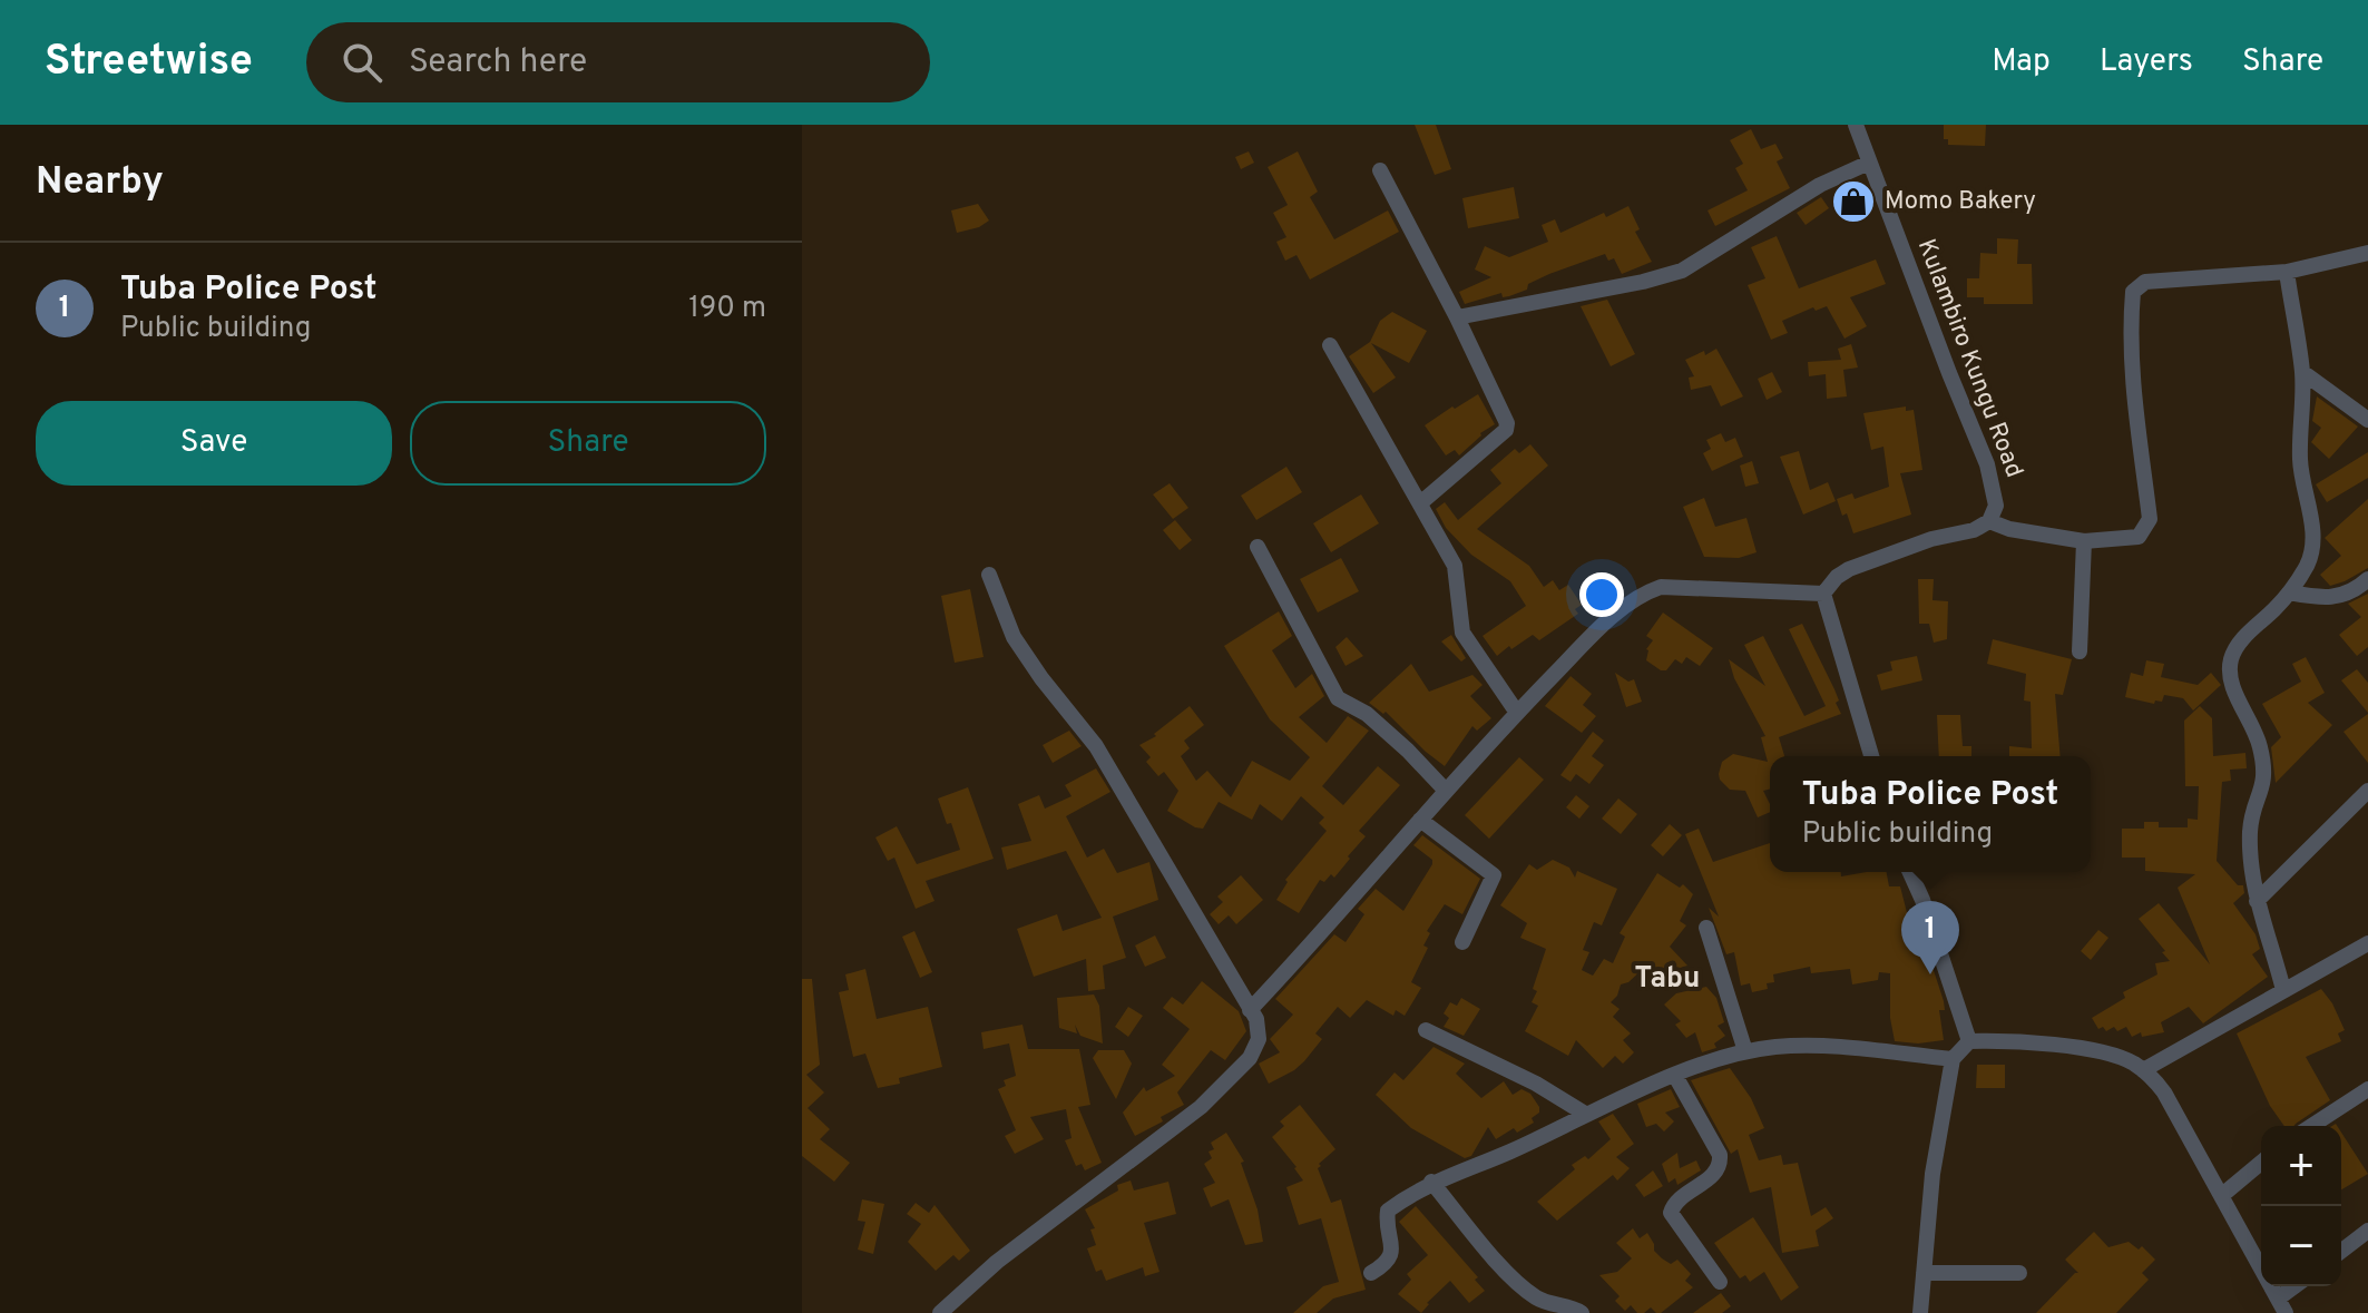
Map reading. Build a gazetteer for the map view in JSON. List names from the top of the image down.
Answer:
{
  "streets": {
    "street": ["Kulambiro Kungu Road"]
  },
  "districts": ["Tabu"],
  "places": {
    "shop": ["Momo Bakery"]
  },
  "page": {
    "header": "Streetwise",
    "search": "Search here",
    "nav": ["Map", "Layers", "Share"],
    "heading": "Nearby",
    "list": [
      {
        "mark": "1",
        "name": "Tuba Police Post",
        "note": "Public building",
        "value": "190 m"
      }
    ],
    "buttons": ["Save", "Share"],
    "popup": ["Tuba Police Post", "Public building"],
    "pins": "1",
    "map_buttons": ["+", "−"]
  }
}
